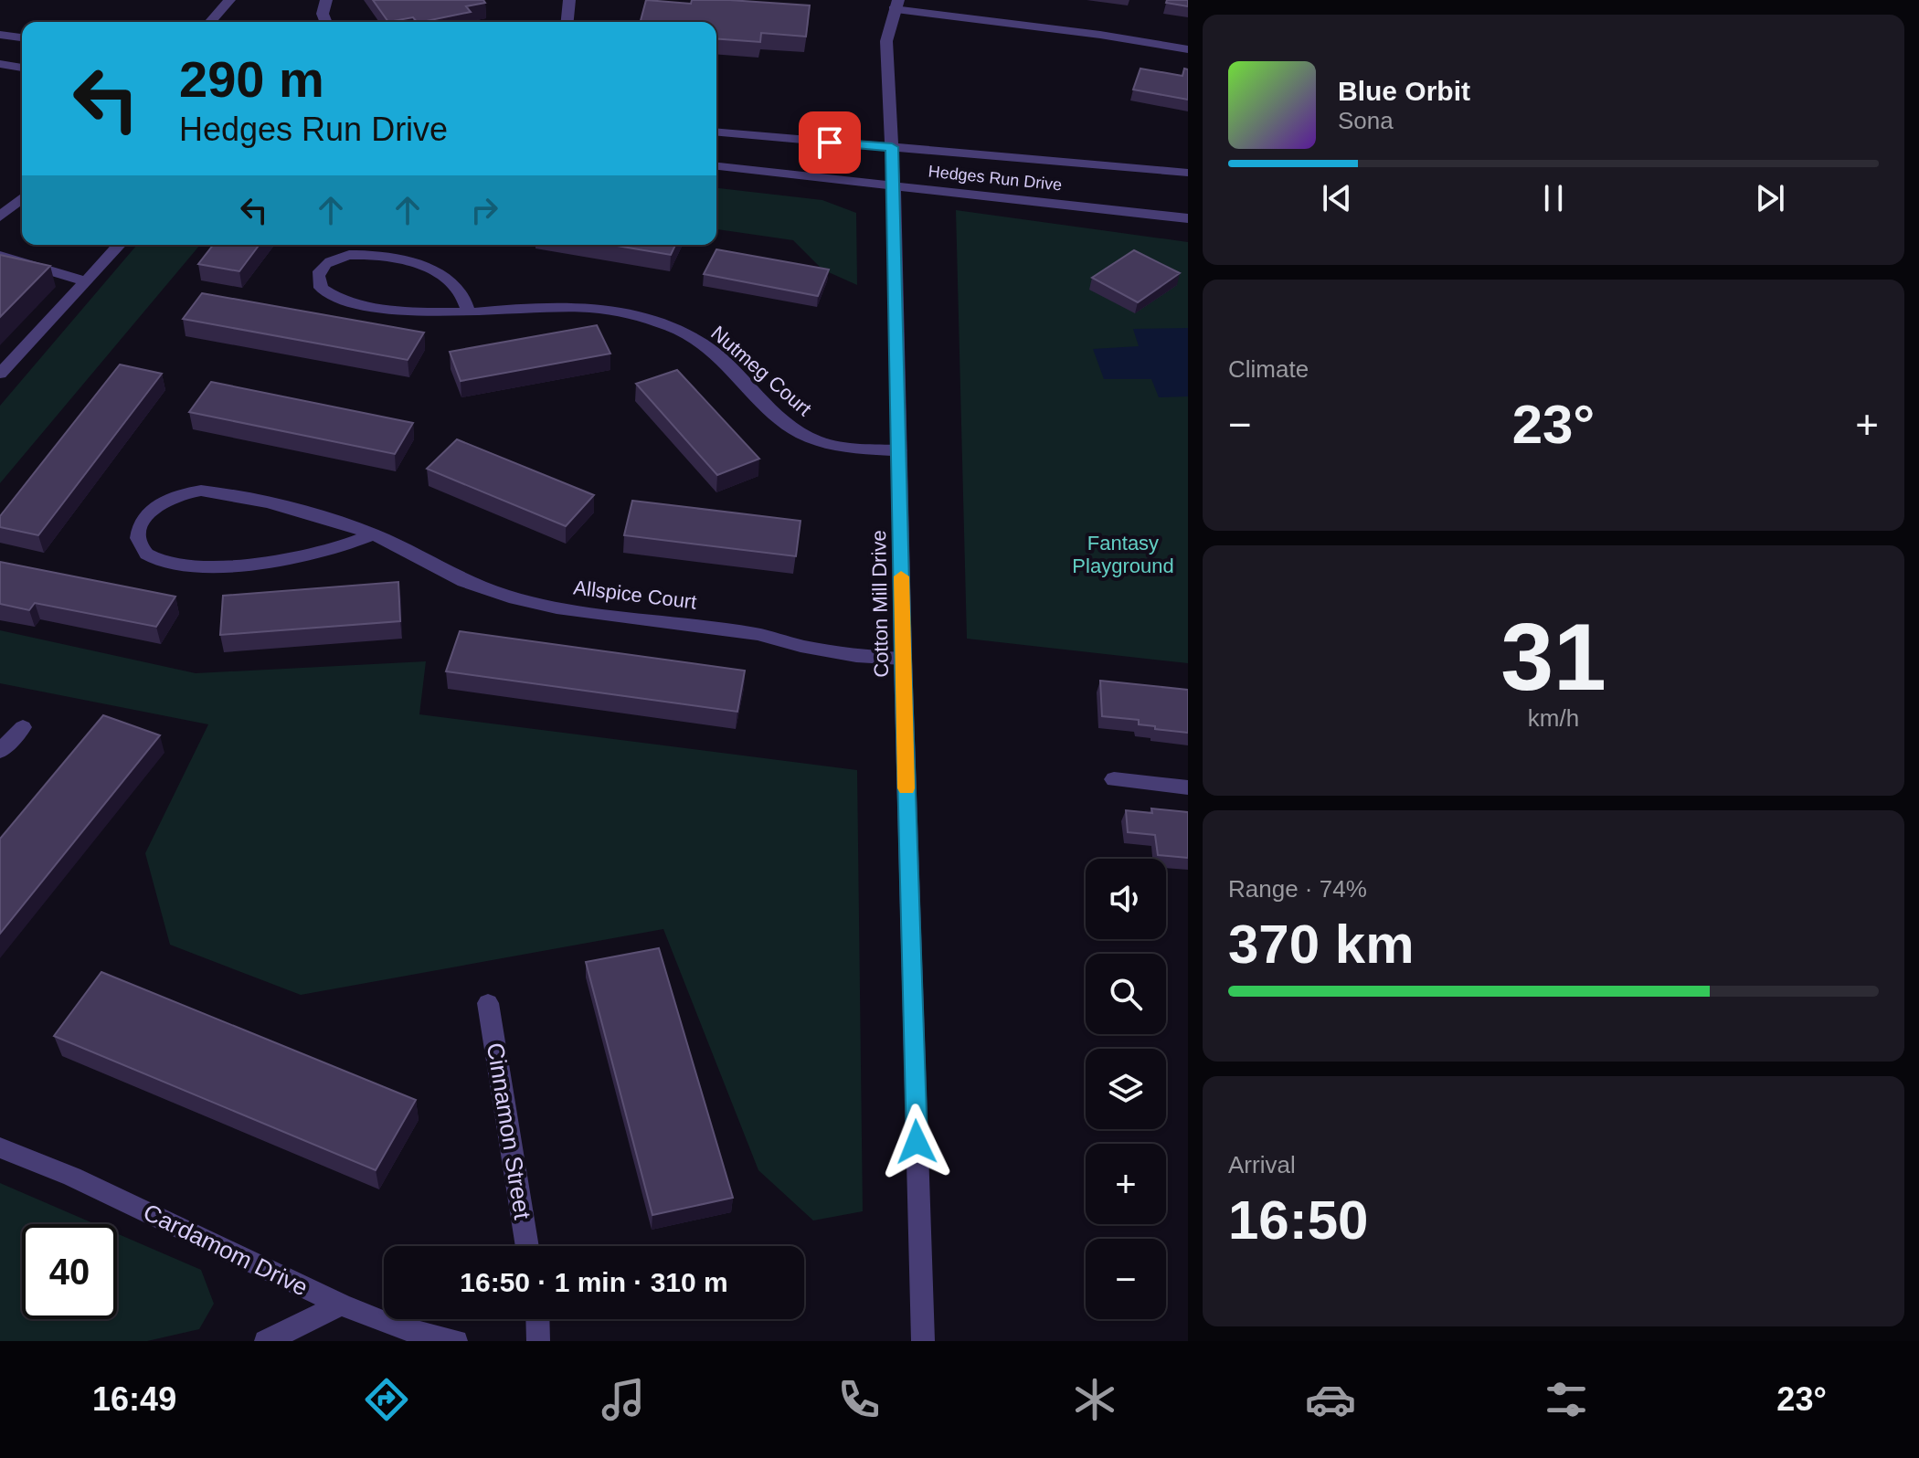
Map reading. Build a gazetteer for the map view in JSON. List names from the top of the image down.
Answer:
{
  "streets": {
    "street": [
      "Hedges Run Drive",
      "Nutmeg Court",
      "Allspice Court",
      "Cotton Mill Drive",
      "Cinnamon Street",
      "Cardamom Drive"
    ]
  },
  "crossings": [
    ["Hedges Run Drive", "Cotton Mill Drive"],
    ["Nutmeg Court", "Cotton Mill Drive"],
    ["Allspice Court", "Cotton Mill Drive"]
  ],
  "parks": ["Fantasy Playground"],
  "page": {
    "turn": ["290 m", "Hedges Run Drive"],
    "song": ["Blue Orbit", "Sona"],
    "tile": [
      "Climate",
      ["31", "km/h"],
      ["Range · 74%", "370 km"],
      ["Arrival", "16:50"]
    ],
    "heat": ["−", "23°", "+"],
    "map_buttons": ["+", "−"],
    "limit": "40",
    "trip": "16:50 · 1 min · 310 m",
    "tabs": ["16:49", "23°"]
  }
}
